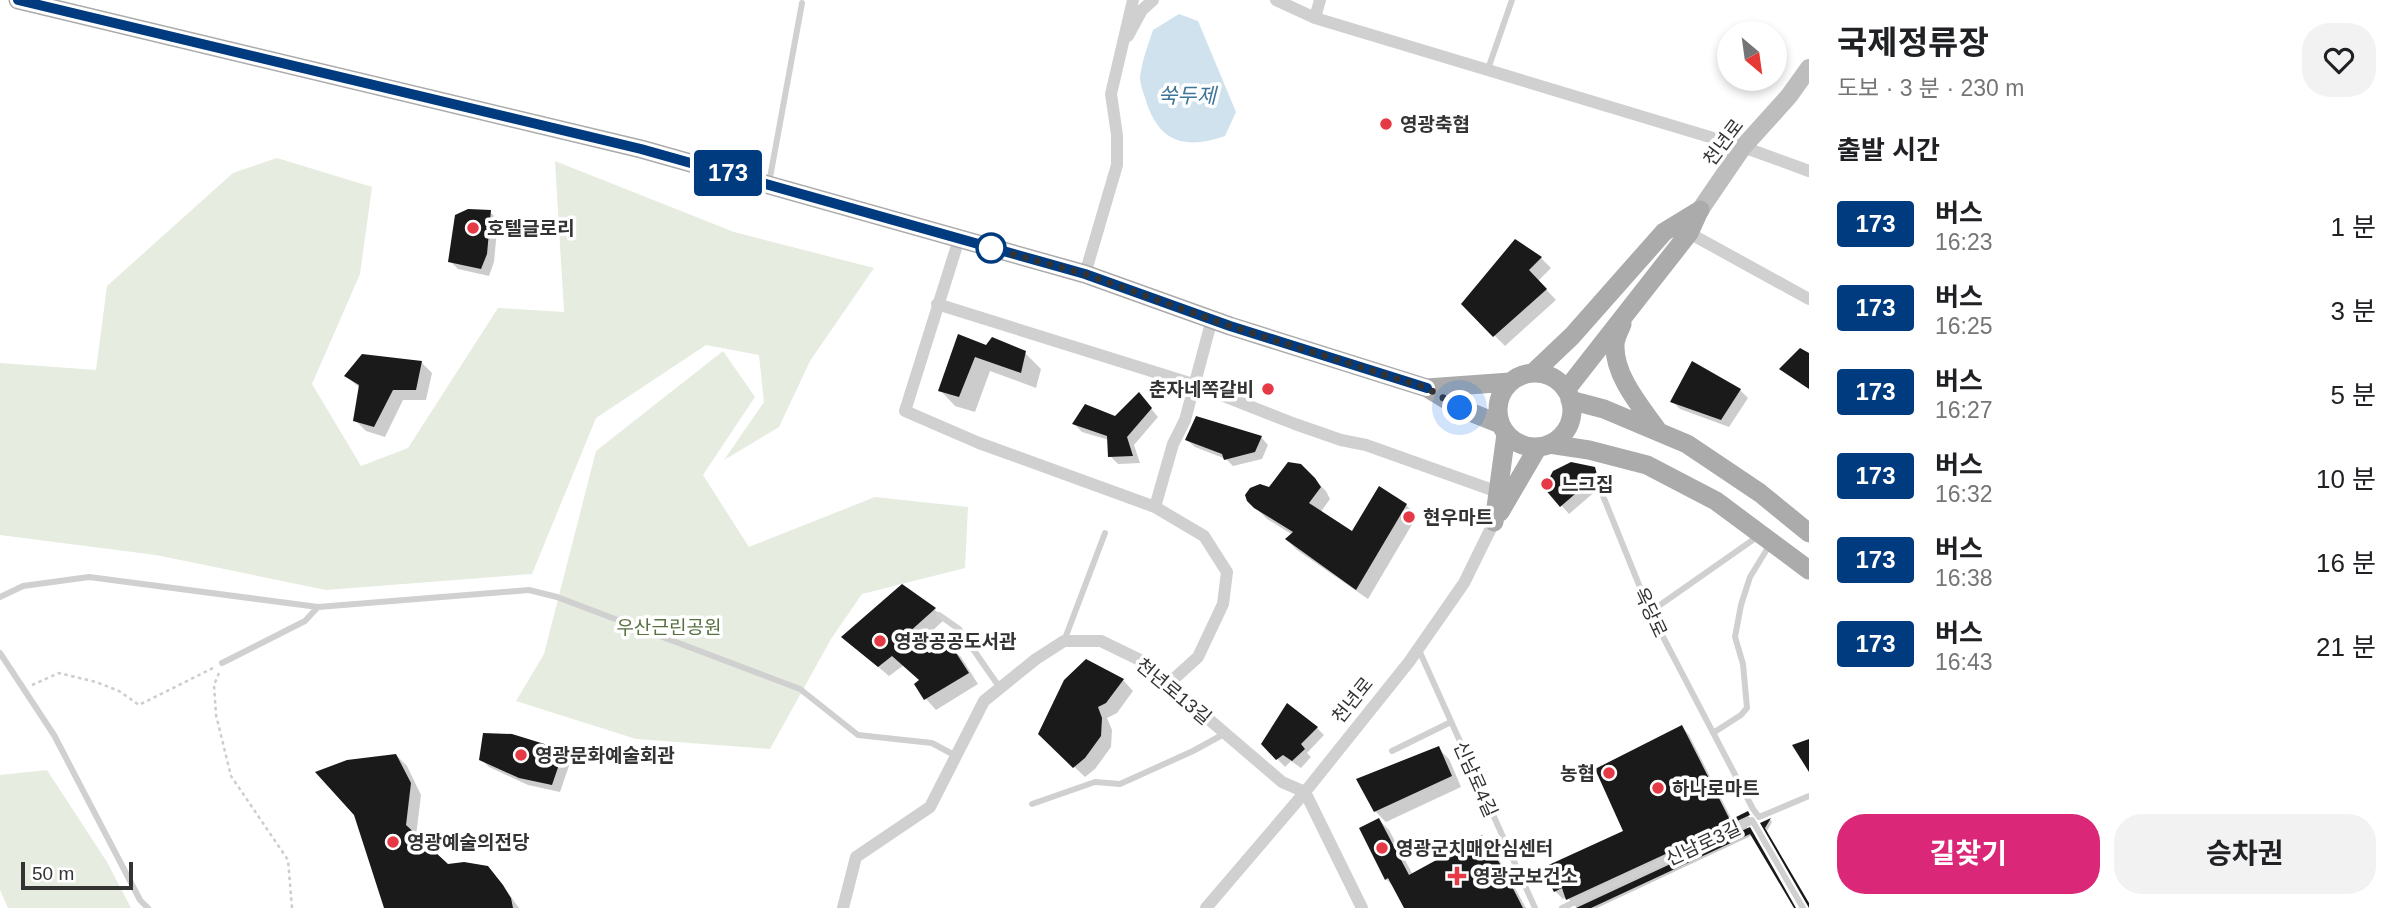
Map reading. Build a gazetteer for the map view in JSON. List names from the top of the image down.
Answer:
{
  "streets": {
    "main road": ["천년로"],
    "street": ["천년로13길"],
    "lane": ["옥당로", "신남로4길", "신남로3길"]
  },
  "crossings": [
    ["천년로", "천년로13길"],
    ["천년로", "신남로4길"],
    ["옥당로", "신남로3길"]
  ],
  "water": ["쑥두제"],
  "parks": ["우산근린공원"],
  "places": {
    "other": [
      "영광축협",
      "호텔글로리",
      "춘자네쪽갈비",
      "느그집",
      "현우마트",
      "영광공공도서관",
      "영광문화예술회관",
      "농협",
      "하나로마트",
      "영광예술의전당",
      "영광군치매안심센터"
    ],
    "health": ["영광군보건소"]
  },
  "lines": ["bus line 173"],
  "scale_bar": "50 m",
  "north": "bottom right",
  "page": {
    "on_map": "173",
    "heading": [
      ["국제정류장", "도보 · 3 분 · 230 m"],
      "출발 시간"
    ],
    "list": [
      {
        "mark": "173",
        "name": "버스",
        "note": "16:23",
        "value": "1 분"
      },
      {
        "mark": "173",
        "name": "버스",
        "note": "16:25",
        "value": "3 분"
      },
      {
        "mark": "173",
        "name": "버스",
        "note": "16:27",
        "value": "5 분"
      },
      {
        "mark": "173",
        "name": "버스",
        "note": "16:32",
        "value": "10 분"
      },
      {
        "mark": "173",
        "name": "버스",
        "note": "16:38",
        "value": "16 분"
      },
      {
        "mark": "173",
        "name": "버스",
        "note": "16:43",
        "value": "21 분"
      }
    ],
    "buttons": ["길찾기", "승차권"],
    "scale": "50 m"
  }
}
